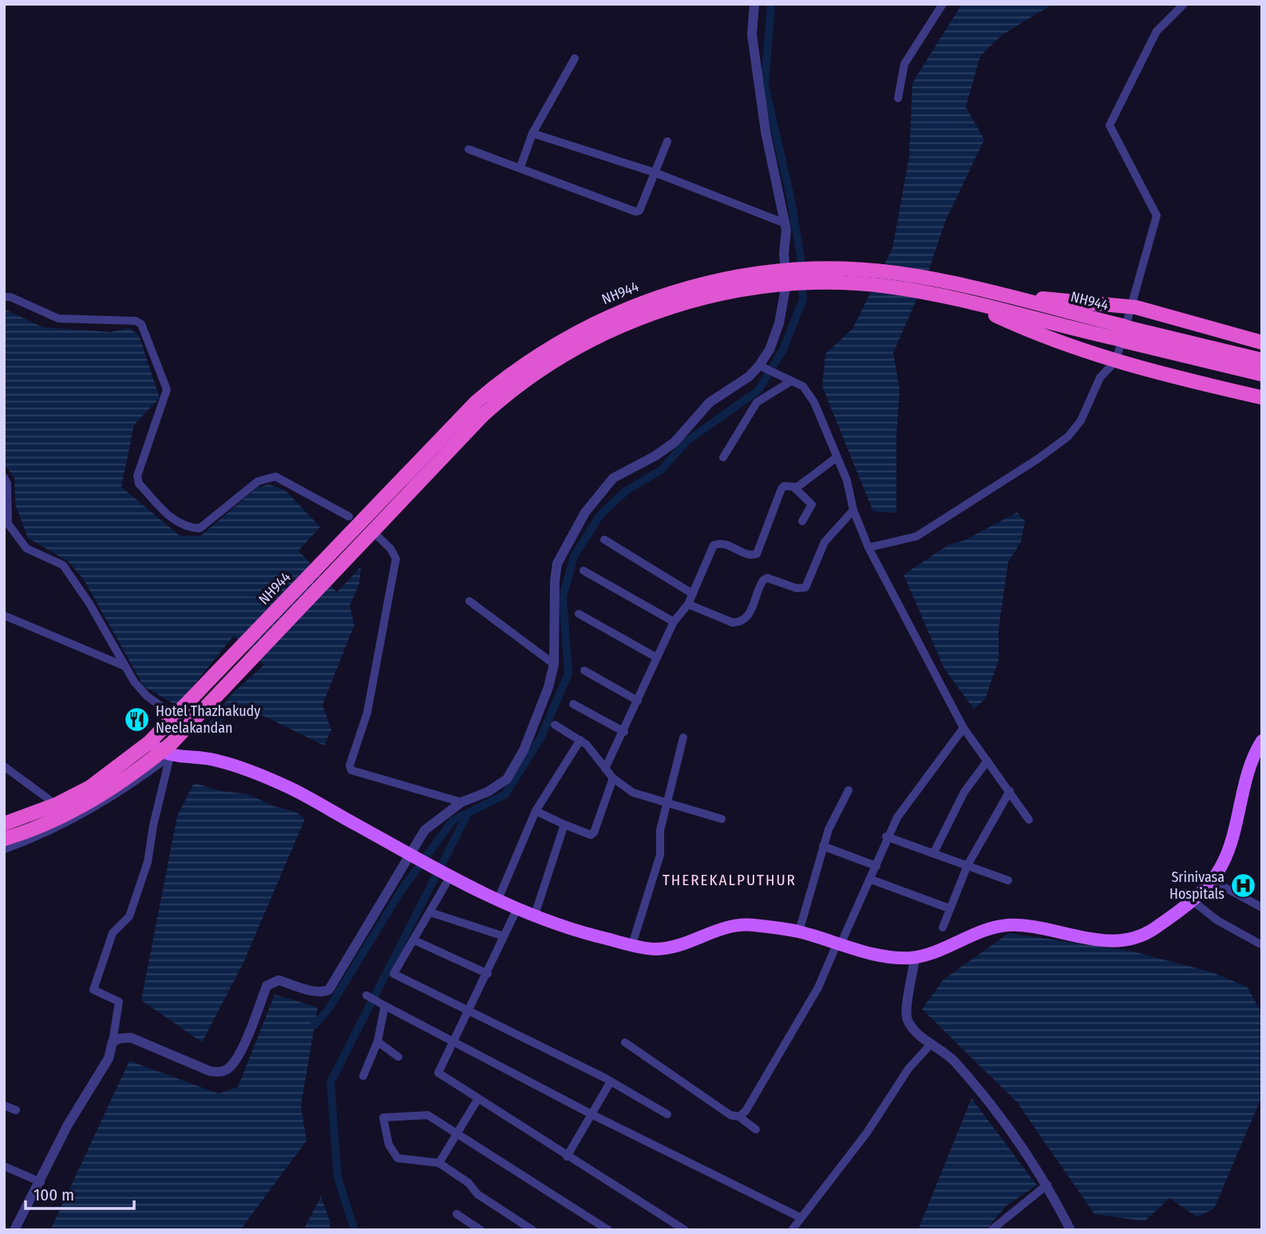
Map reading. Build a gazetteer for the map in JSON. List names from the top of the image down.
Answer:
{
  "streets": {
    "highway": ["NH944"]
  },
  "districts": ["THEREKALPUTHUR"],
  "places": {
    "restaurant": ["Hotel Thazhakudy Neelakandan"],
    "hospital": ["Srinivasa Hospitals"]
  },
  "scale_bar": "100 m"
}
